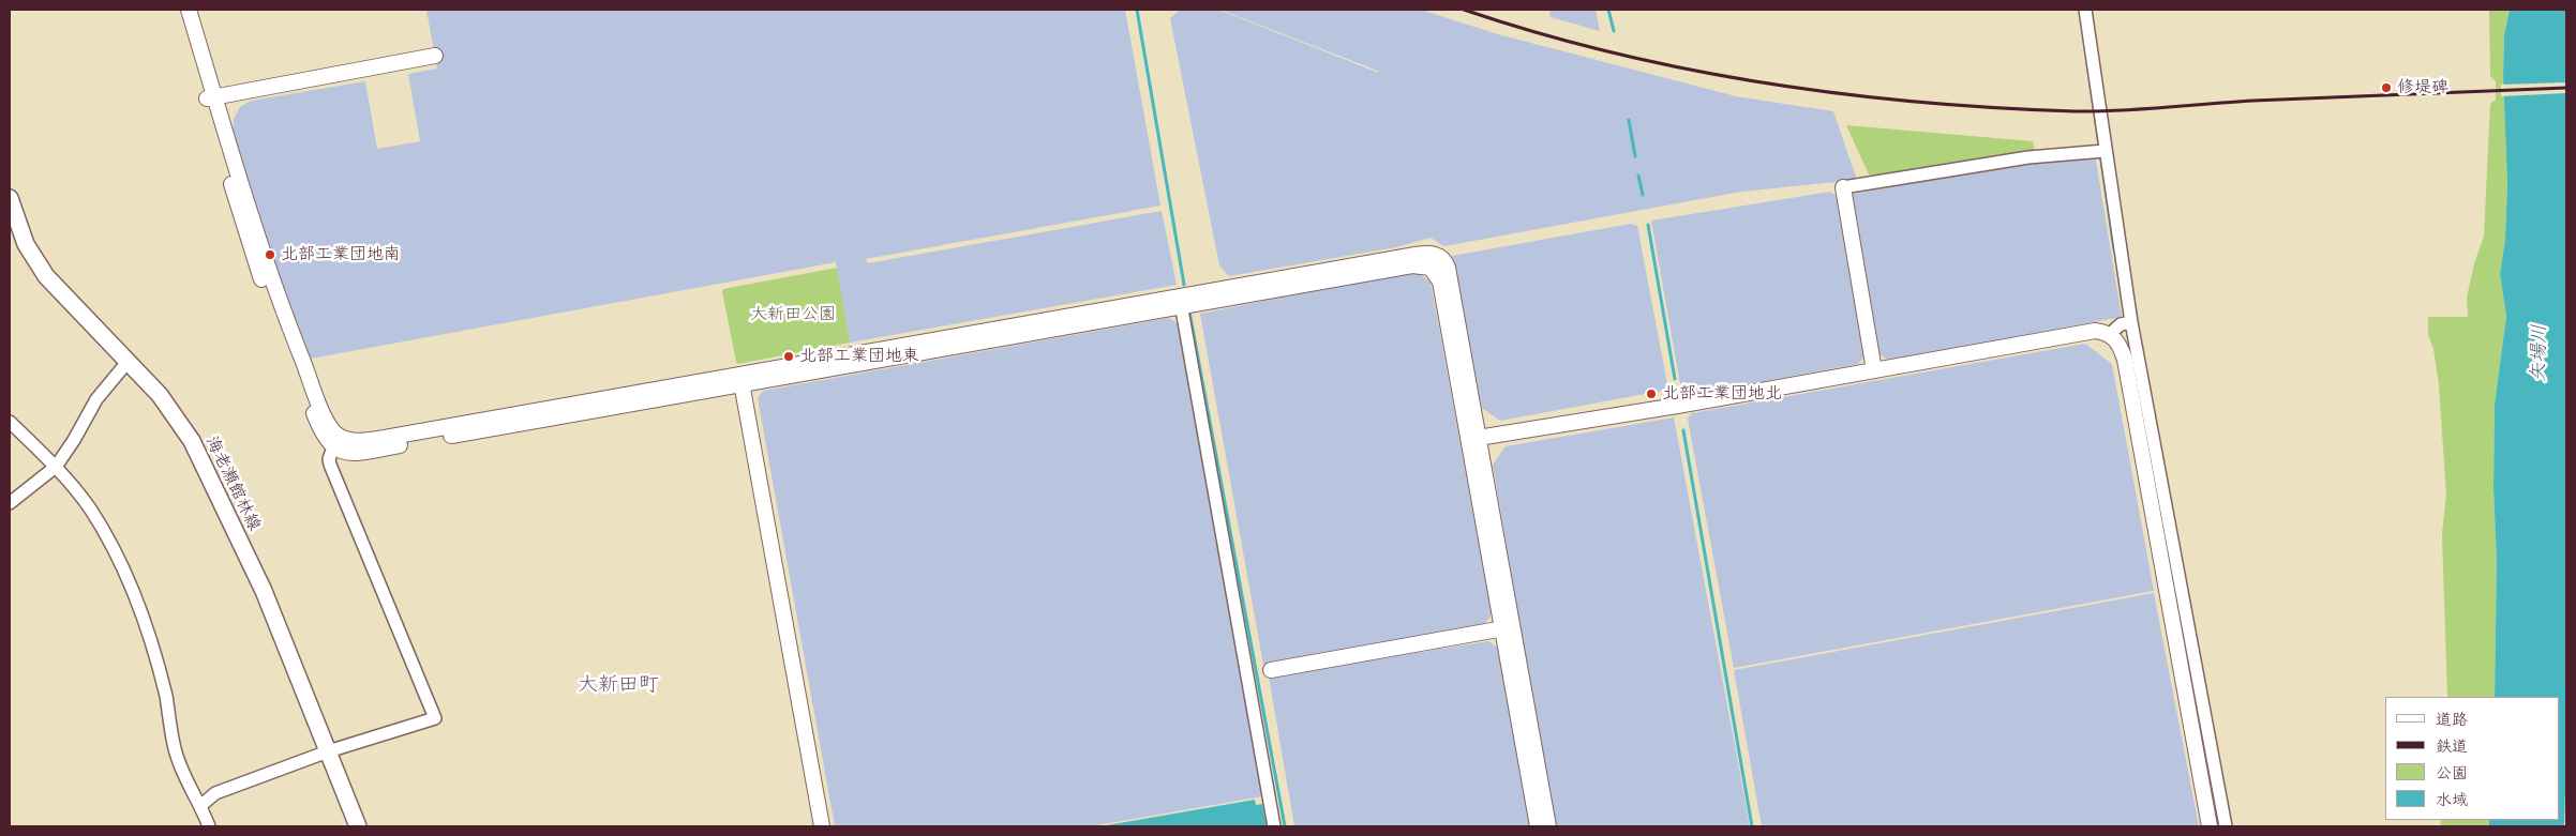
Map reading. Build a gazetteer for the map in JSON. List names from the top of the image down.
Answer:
{
  "streets": {
    "main road": ["海老瀬館林線"]
  },
  "districts": ["大新田町"],
  "water": ["矢場川"],
  "parks": ["大新田公園"],
  "places": [
    "修堤碑",
    "北部工業団地南",
    "北部工業団地東",
    "北部工業団地北"
  ],
  "legend": [
    "道路",
    "鉄道",
    "公園",
    "水域"
  ]
}
